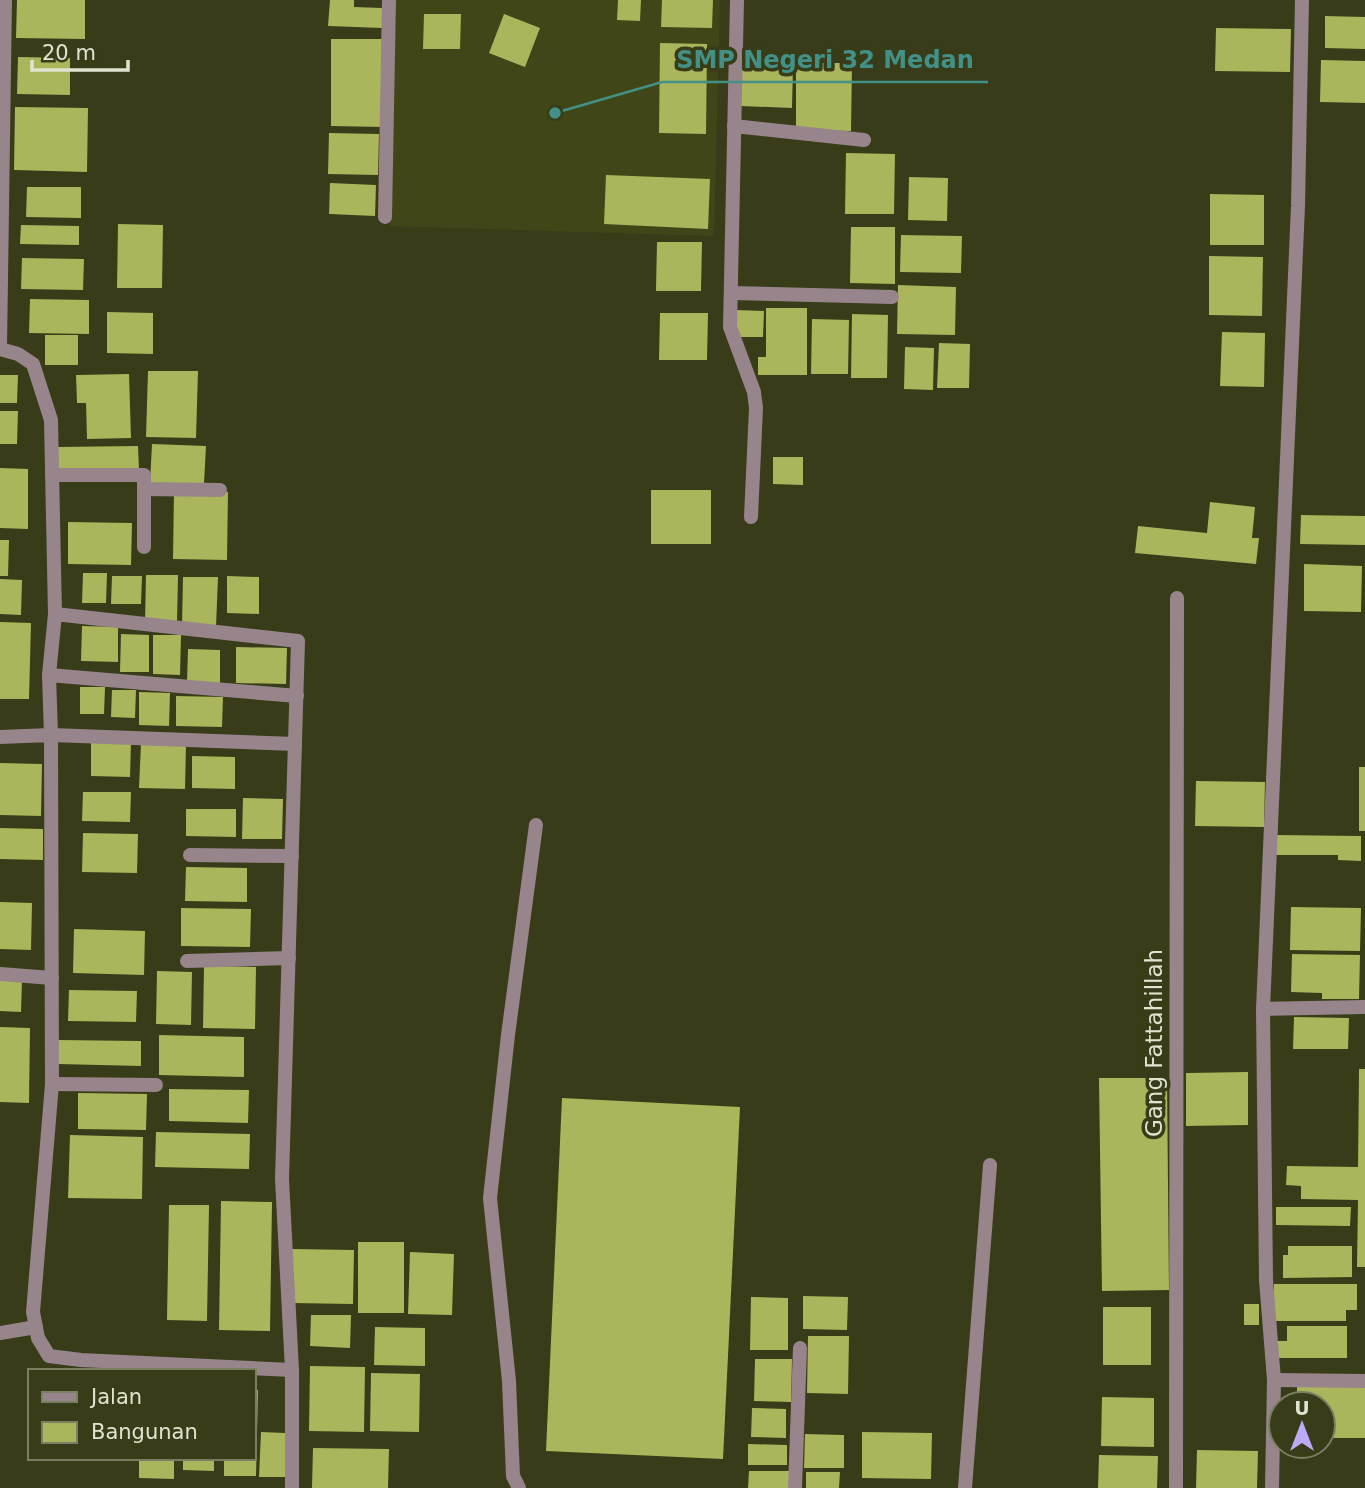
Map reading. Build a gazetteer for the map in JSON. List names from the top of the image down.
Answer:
{
  "streets": {
    "street": ["Gang Fattahillah"]
  },
  "places": ["SMP Negeri 32 Medan"],
  "legend": ["Jalan", "Bangunan"],
  "scale_bar": "20 m",
  "north": "top"
}
